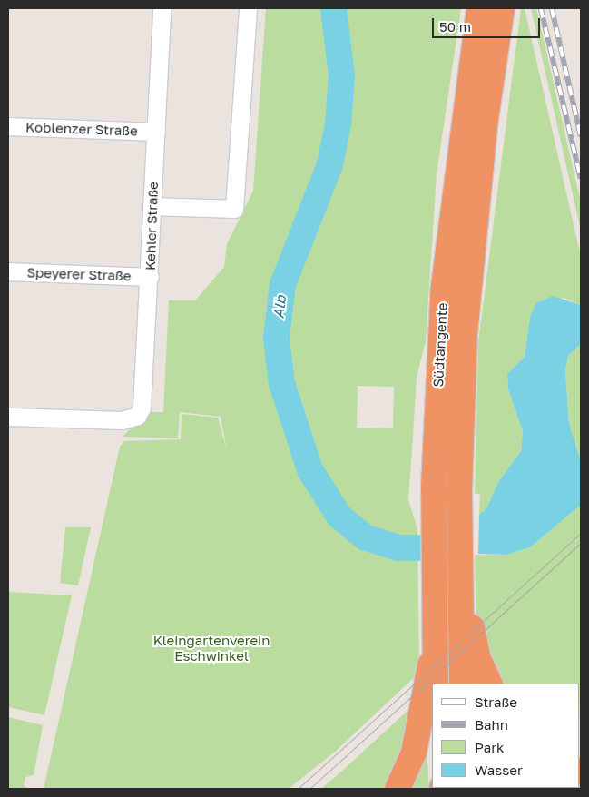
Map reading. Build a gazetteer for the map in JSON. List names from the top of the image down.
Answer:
{
  "streets": {
    "highway": ["Südtangente"],
    "street": ["Koblenzer Straße", "Kehler Straße", "Speyerer Straße"]
  },
  "crossings": [
    ["Koblenzer Straße", "Kehler Straße"],
    ["Kehler Straße", "Speyerer Straße"]
  ],
  "water": ["Alb"],
  "parks": ["Kleingartenverein Eschwinkel"],
  "legend": [
    "Straße",
    "Bahn",
    "Park",
    "Wasser"
  ],
  "scale_bar": "50 m"
}
